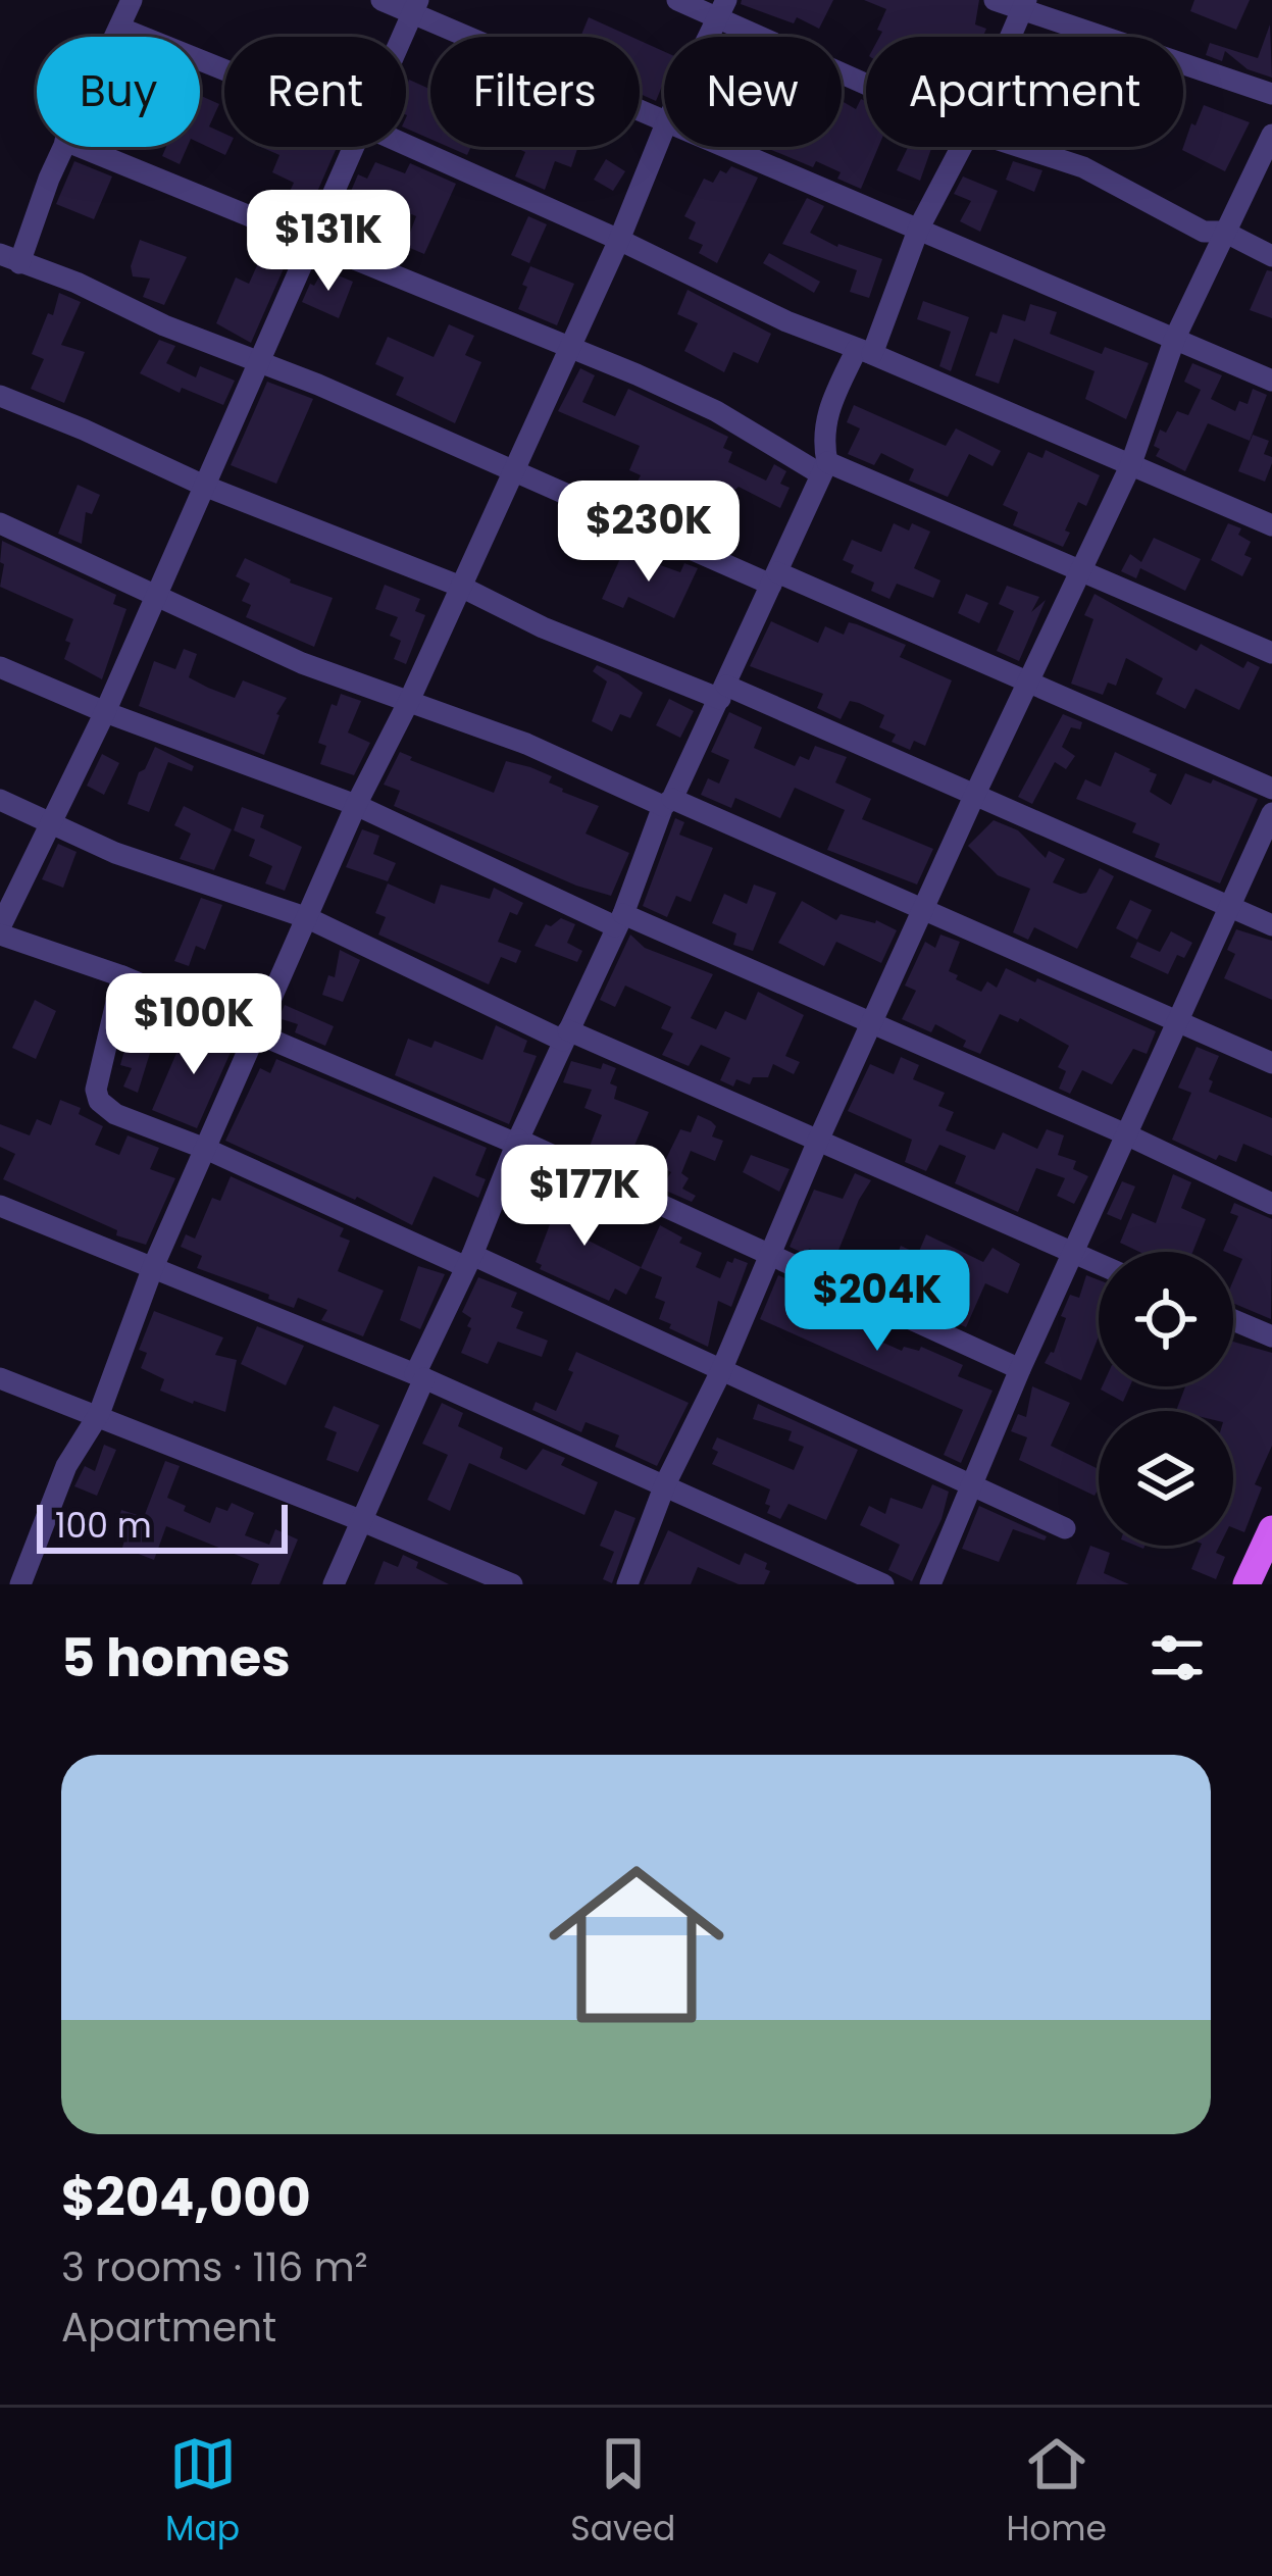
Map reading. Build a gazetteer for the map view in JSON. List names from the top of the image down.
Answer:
{
  "scale_bar": "100 m",
  "page": {
    "chip": [
      "Buy",
      "Rent",
      "Filters",
      "New",
      "Apartment"
    ],
    "price": [
      "$131K",
      "$230K",
      "$100K",
      "$177K",
      "$204K"
    ],
    "scale": "100 m",
    "heading": "5 homes",
    "list": [
      {
        "name": "$204,000",
        "note": "3 rooms · 116 m² · Apartment"
      }
    ],
    "tabs": ["Map", "Saved", "Home"]
  }
}
